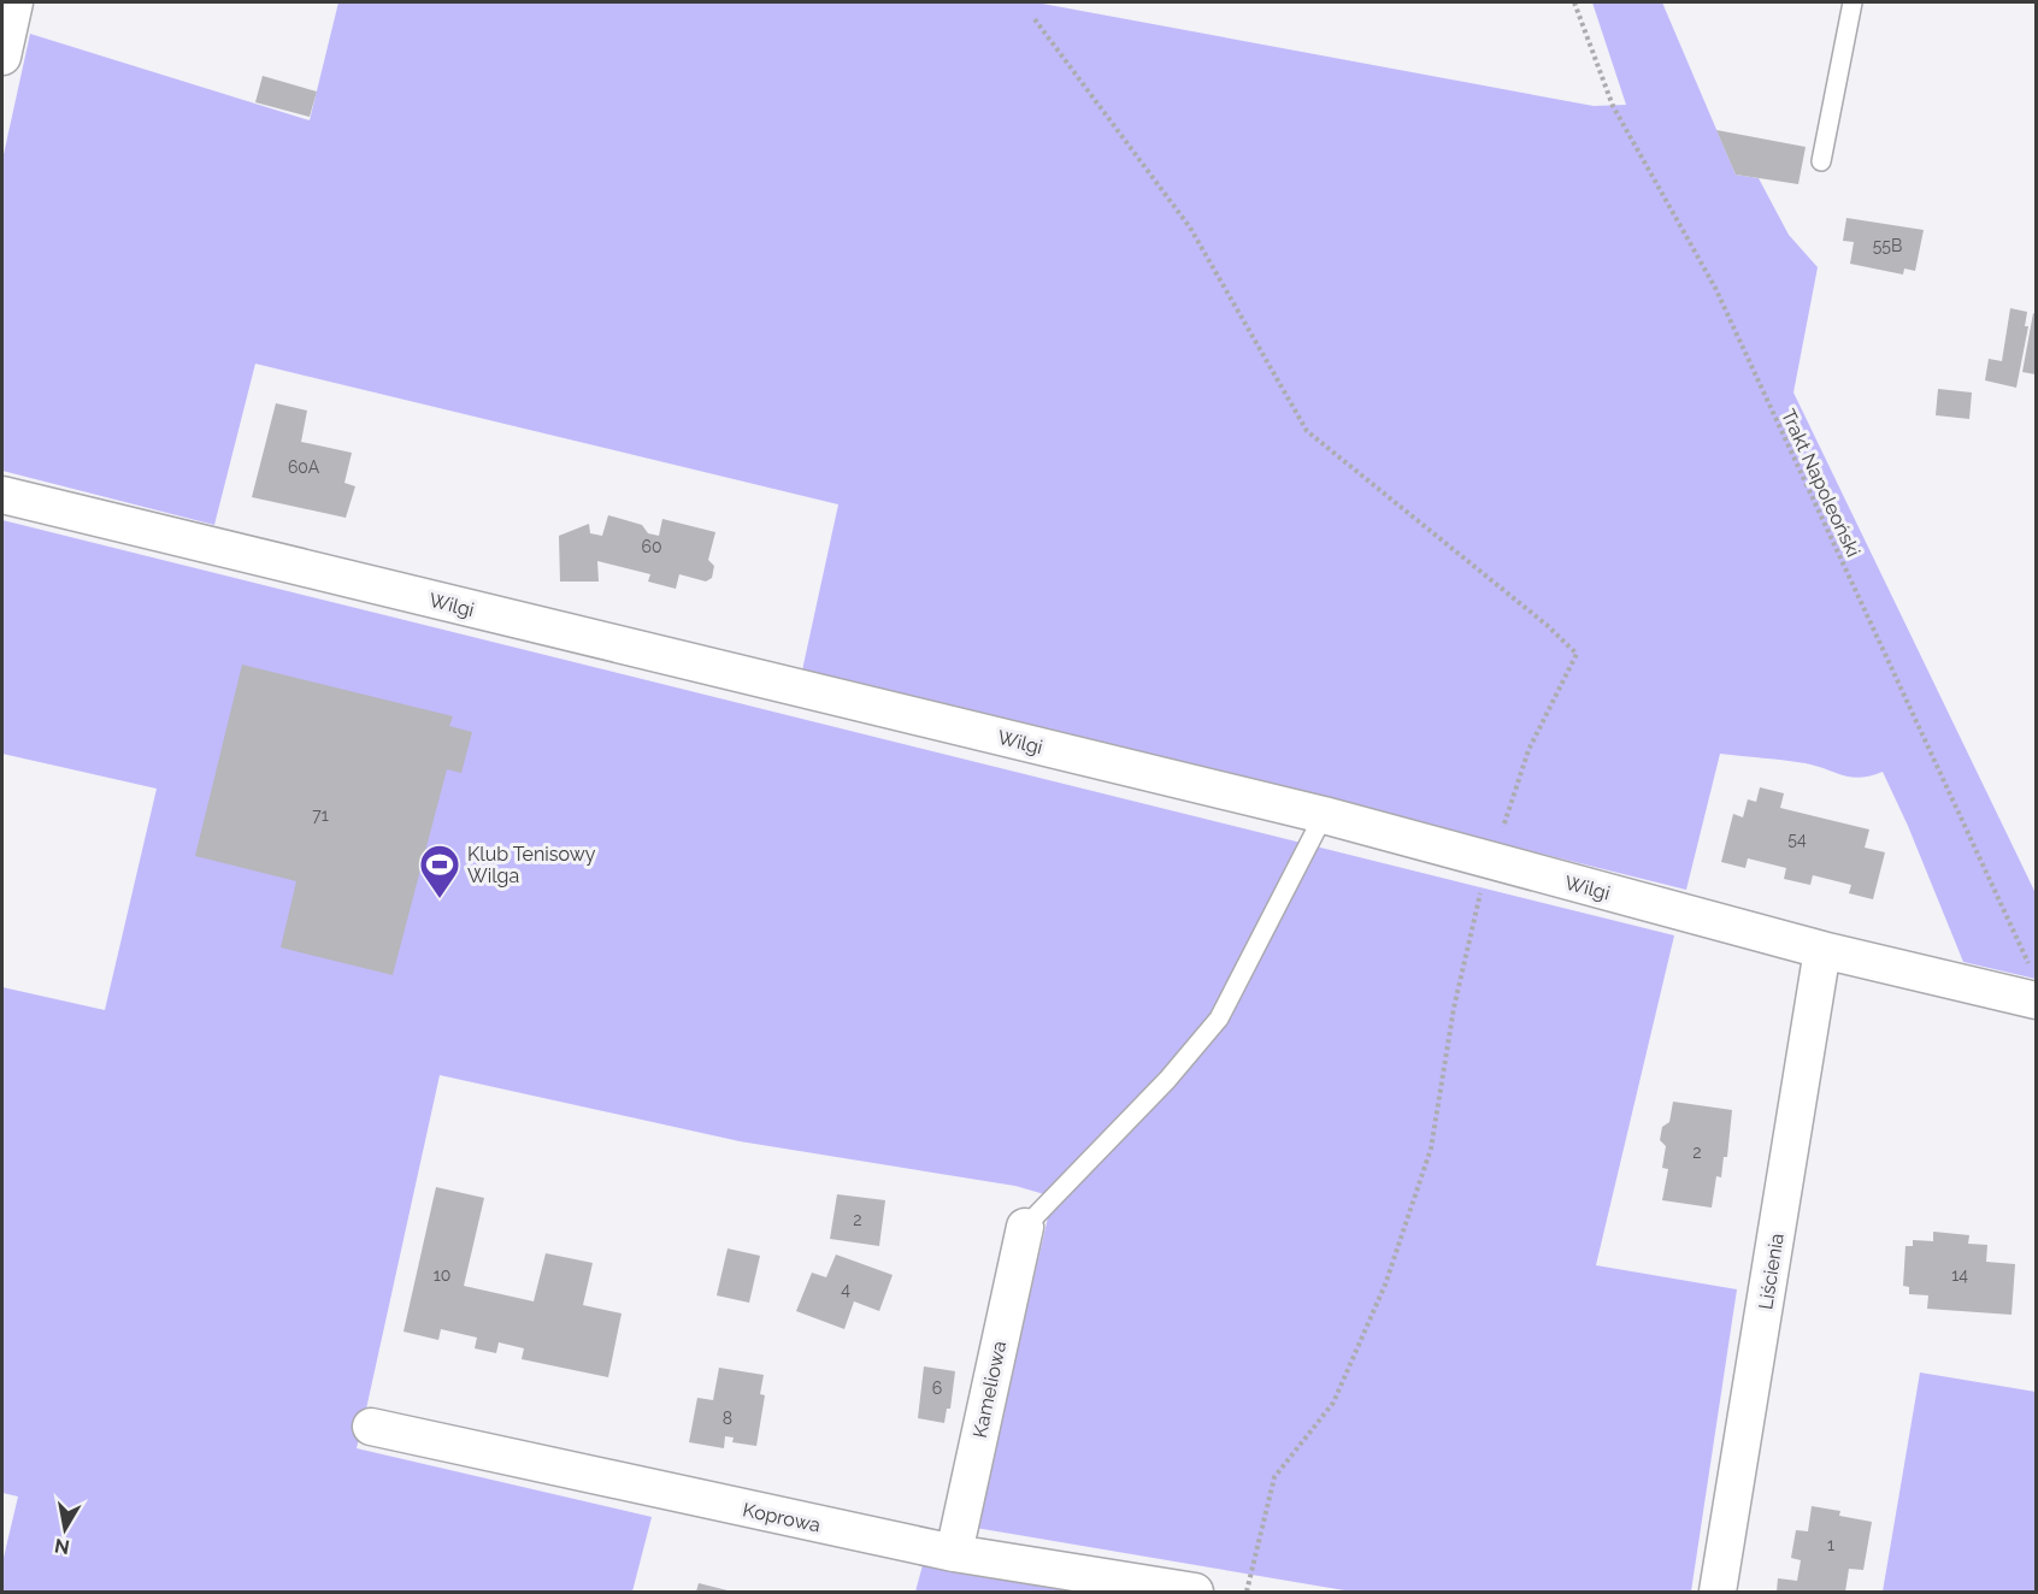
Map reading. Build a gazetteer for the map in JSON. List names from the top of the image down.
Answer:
{
  "streets": {
    "street": [
      "Wilgi",
      "Liścienia",
      "Kameliowa",
      "Koprowa"
    ],
    "path": ["Trakt Napoleoński"]
  },
  "crossings": [
    ["Trakt Napoleoński", "Wilgi"],
    ["Wilgi", "Liścienia"],
    ["Kameliowa", "Koprowa"]
  ],
  "places": {
    "sports": ["Klub Tenisowy Wilga"]
  },
  "house_numbers": [
    "55B",
    "60A",
    "60",
    "71",
    "54",
    "2",
    "2",
    "10",
    "14",
    "4",
    "6",
    "8",
    "1"
  ],
  "north": "bottom"
}
